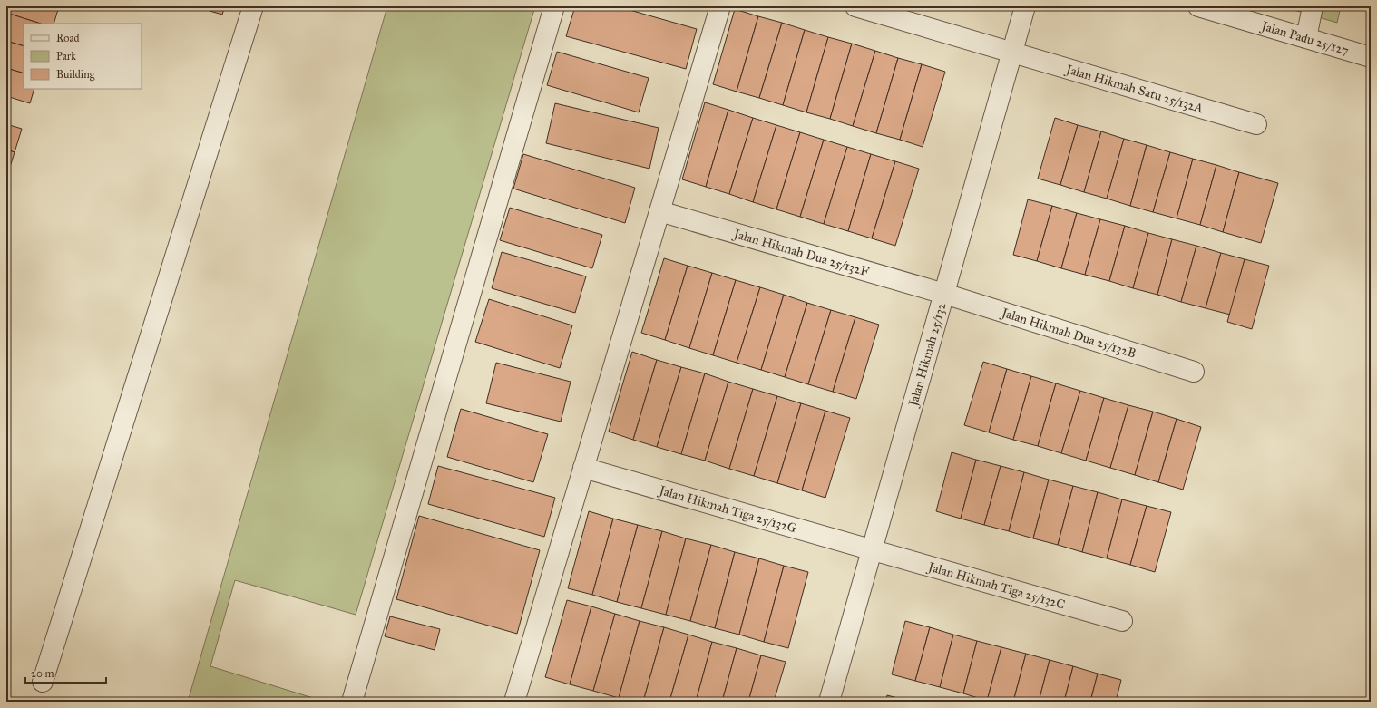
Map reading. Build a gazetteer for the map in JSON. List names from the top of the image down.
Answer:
{
  "streets": {
    "street": [
      "Jalan Padu 25/127",
      "Jalan Hikmah Satu 25/132A",
      "Jalan Hikmah Dua 25/132F",
      "Jalan Hikmah Dua 25/132B",
      "Jalan Hikmah 25/132",
      "Jalan Hikmah Tiga 25/132G",
      "Jalan Hikmah Tiga 25/132C"
    ]
  },
  "crossings": [
    ["Jalan Hikmah Satu 25/132A", "Jalan Hikmah 25/132"],
    ["Jalan Hikmah Dua 25/132F", "Jalan Hikmah Dua 25/132B"],
    ["Jalan Hikmah Dua 25/132F", "Jalan Hikmah 25/132"],
    ["Jalan Hikmah Dua 25/132B", "Jalan Hikmah 25/132"],
    ["Jalan Hikmah 25/132", "Jalan Hikmah Tiga 25/132G"],
    ["Jalan Hikmah 25/132", "Jalan Hikmah Tiga 25/132C"],
    ["Jalan Hikmah Tiga 25/132G", "Jalan Hikmah Tiga 25/132C"]
  ],
  "legend": ["Road", "Park", "Building"],
  "scale_bar": "20 m"
}
